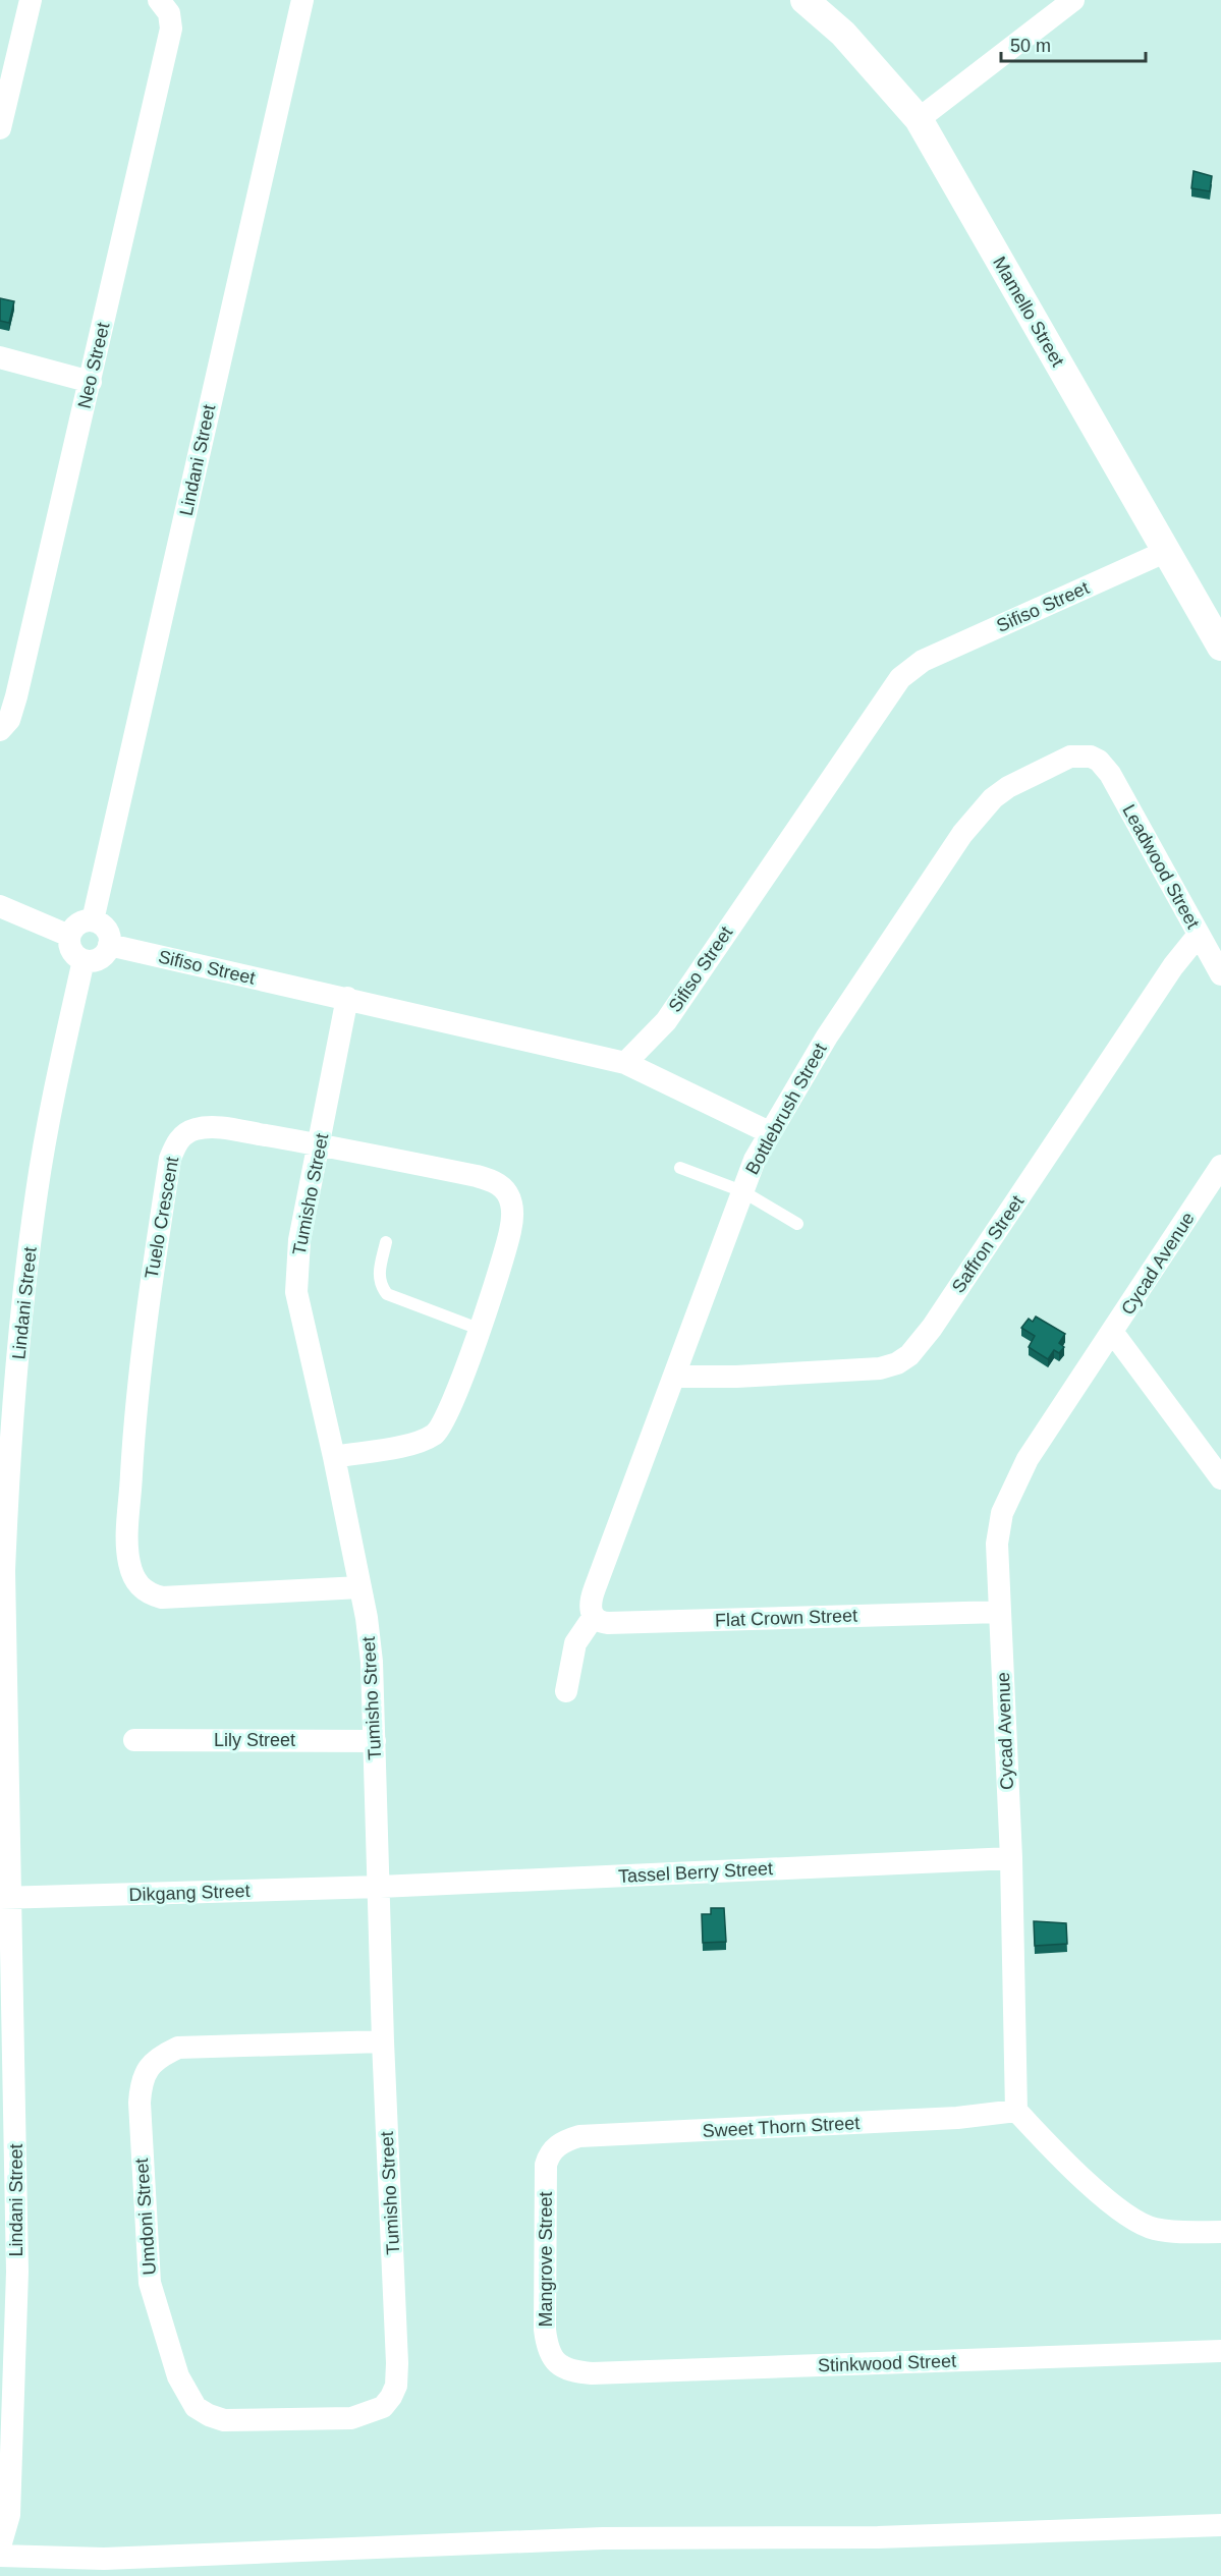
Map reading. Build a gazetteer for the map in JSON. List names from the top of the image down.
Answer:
{
  "streets": {
    "street": [
      "Mamello Street",
      "Neo Street",
      "Lindani Street",
      "Sifiso Street",
      "Leadwood Street",
      "Bottlebrush Street",
      "Tumisho Street",
      "Tuelo Crescent",
      "Saffron Street",
      "Cycad Avenue",
      "Flat Crown Street",
      "Lily Street",
      "Tassel Berry Street",
      "Dikgang Street",
      "Sweet Thorn Street",
      "Umdoni Street",
      "Mangrove Street",
      "Stinkwood Street"
    ]
  },
  "crossings": [
    ["Mamello Street", "Sifiso Street"],
    ["Lindani Street", "Sifiso Street"],
    ["Lindani Street", "Dikgang Street"],
    ["Sifiso Street", "Tumisho Street"],
    ["Leadwood Street", "Bottlebrush Street"],
    ["Leadwood Street", "Saffron Street"],
    ["Bottlebrush Street", "Saffron Street"],
    ["Bottlebrush Street", "Flat Crown Street"],
    ["Tumisho Street", "Tuelo Crescent"],
    ["Tumisho Street", "Lily Street"],
    ["Tumisho Street", "Tassel Berry Street"],
    ["Tumisho Street", "Dikgang Street"],
    ["Tumisho Street", "Umdoni Street"],
    ["Cycad Avenue", "Flat Crown Street"],
    ["Cycad Avenue", "Tassel Berry Street"],
    ["Cycad Avenue", "Sweet Thorn Street"],
    ["Tassel Berry Street", "Dikgang Street"],
    ["Sweet Thorn Street", "Mangrove Street"],
    ["Mangrove Street", "Stinkwood Street"]
  ],
  "scale_bar": "50 m"
}
